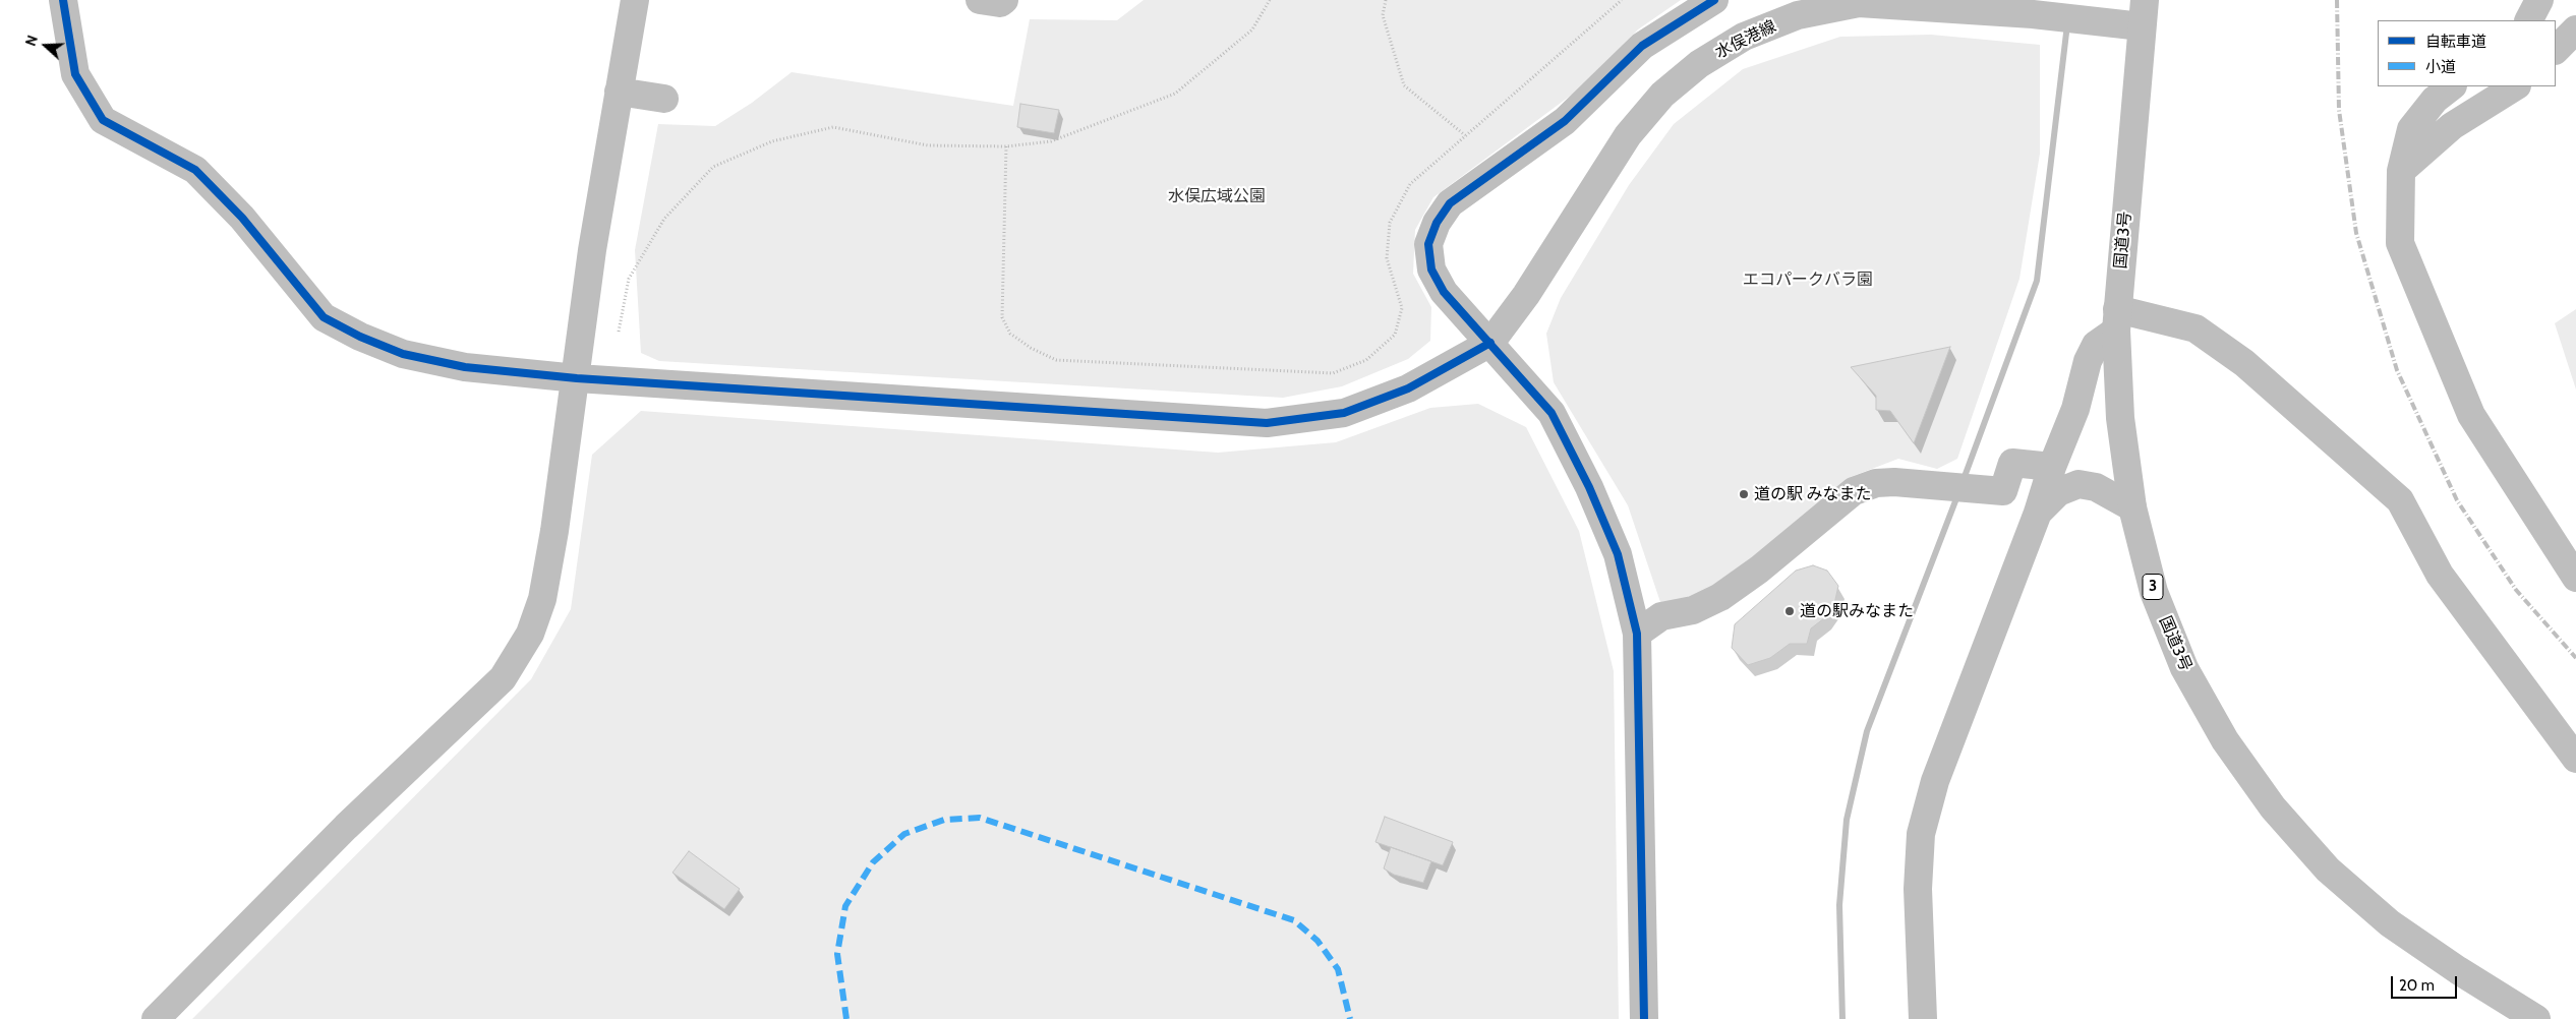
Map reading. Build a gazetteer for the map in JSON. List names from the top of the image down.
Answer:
{
  "streets": {
    "main road": ["水俣港線", "国道3号", "3"]
  },
  "crossings": [
    ["水俣港線", "国道3号"]
  ],
  "parks": ["水俣広域公園", "エコパークバラ園"],
  "places": ["道の駅 みなまた", "道の駅みなまた"],
  "legend": ["自転車道", "小道"],
  "scale_bar": "20 m",
  "north": "left"
}
